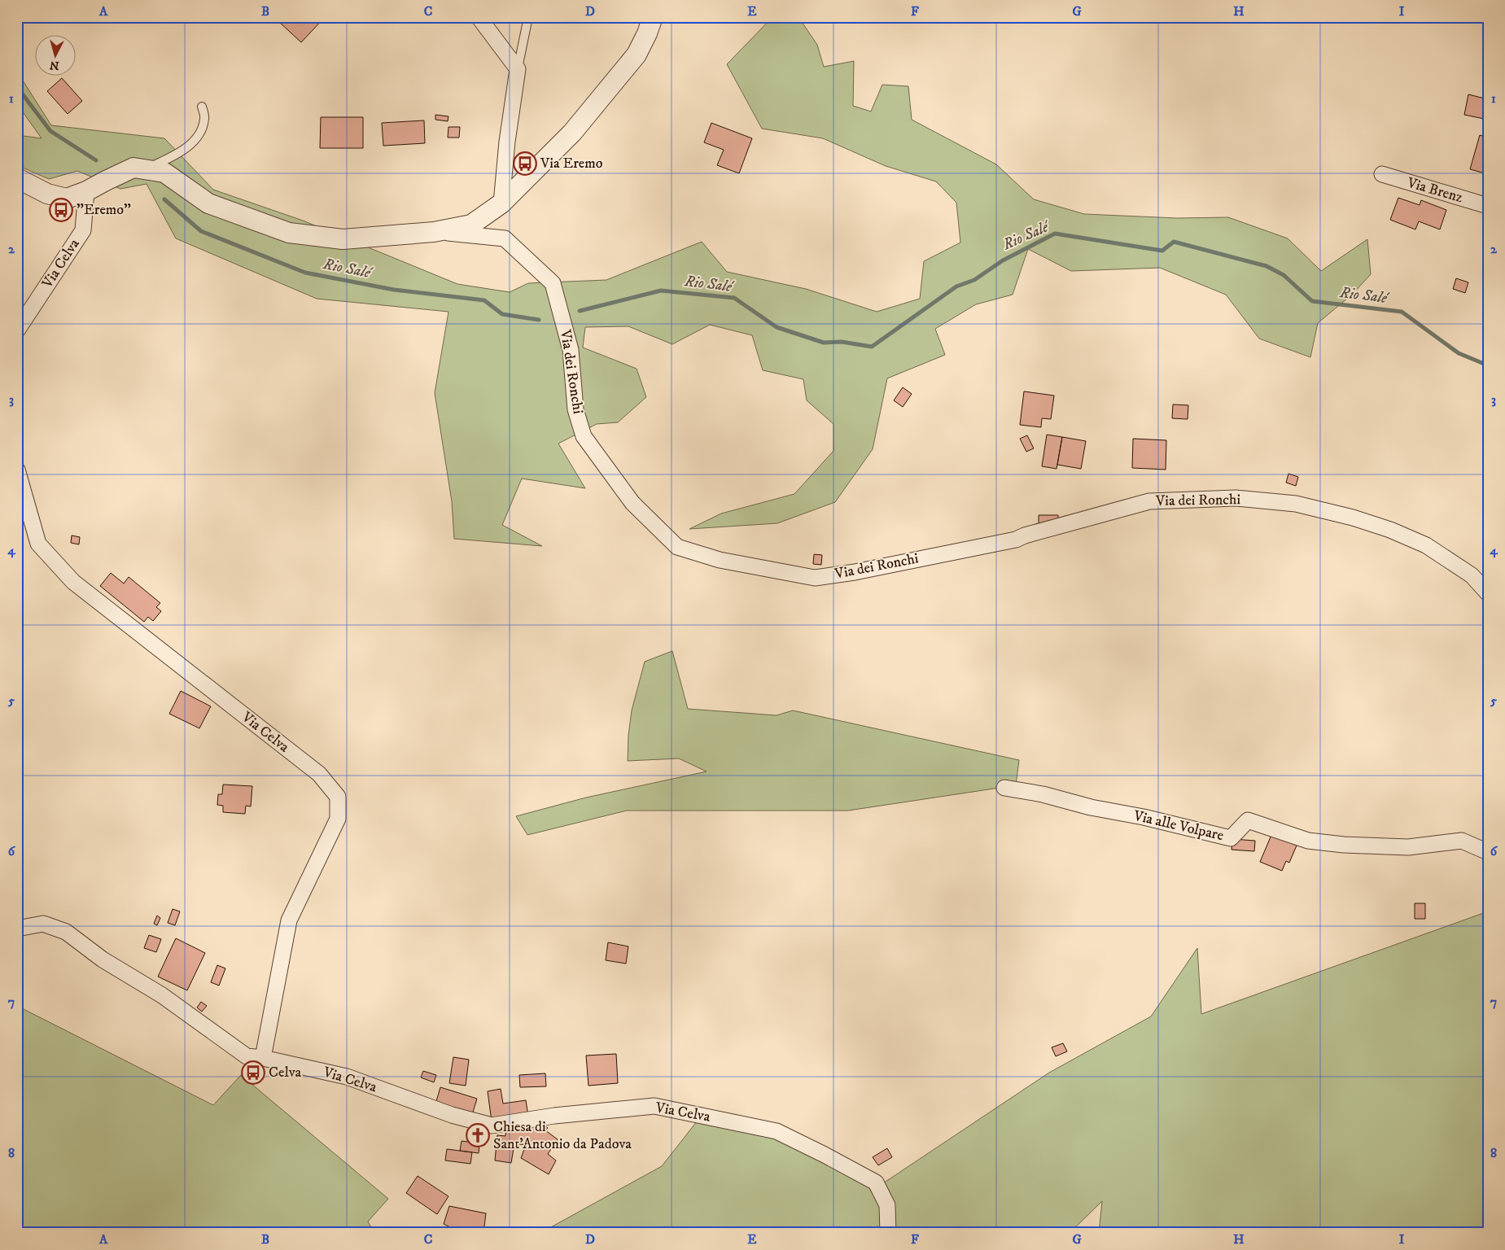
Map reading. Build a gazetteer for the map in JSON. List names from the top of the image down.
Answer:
{
  "streets": {
    "street": [
      "Via Brenz",
      "Via Celva",
      "Via dei Ronchi",
      "Via alle Volpare"
    ]
  },
  "water": ["Rio Salé"],
  "places": {
    "bus stop": ["Via Eremo", "\"Eremo\"", "Celva"],
    "church": ["Chiesa di Sant'Antonio da Padova"]
  },
  "north": "bottom",
  "grid": {
    "columns": [
      "A",
      "B",
      "C",
      "D",
      "E",
      "F",
      "G",
      "H",
      "I"
    ],
    "rows": [
      "1",
      "2",
      "3",
      "4",
      "5",
      "6",
      "7",
      "8"
    ]
  }
}
